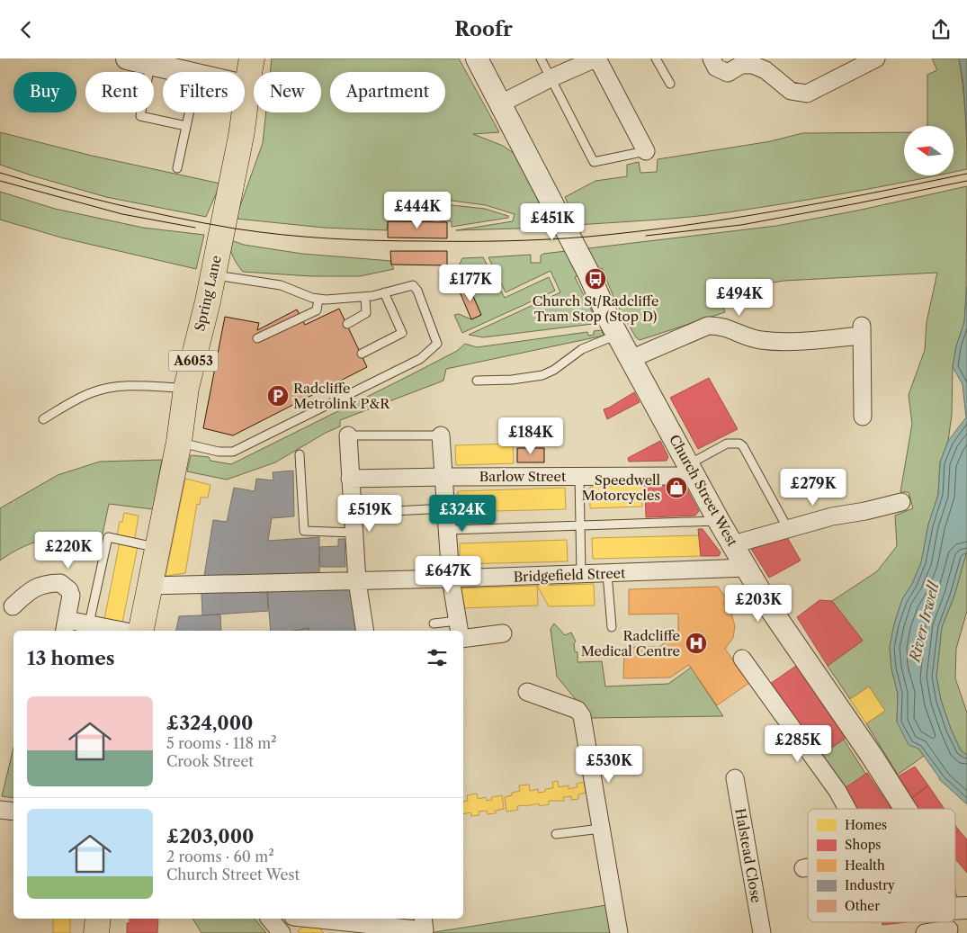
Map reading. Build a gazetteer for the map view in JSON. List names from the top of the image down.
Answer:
{
  "streets": {
    "main road": ["Spring Lane", "A6053"],
    "street": [
      "Barlow Street",
      "Church Street West",
      "Bridgefield Street",
      "Halstead Close"
    ]
  },
  "crossings": [
    ["Spring Lane", "Bridgefield Street"],
    ["Barlow Street", "Church Street West"],
    ["Church Street West", "Bridgefield Street"]
  ],
  "water": ["River Irwell"],
  "places": {
    "bus stop": ["Church St/Radcliffe Tram Stop (Stop D)"],
    "parking": ["Radcliffe Metrolink P&R"],
    "shop": ["Speedwell Motorcycles"],
    "hospital": ["Radcliffe Medical Centre"]
  },
  "legend": [
    "Homes",
    "Shops",
    "Health",
    "Industry",
    "Other"
  ],
  "north": "left",
  "page": {
    "header": "Roofr",
    "chip": [
      "Buy",
      "Rent",
      "Filters",
      "New",
      "Apartment"
    ],
    "price": [
      "£444K",
      "£451K",
      "£177K",
      "£494K",
      "£184K",
      "£279K",
      "£519K",
      "£324K",
      "£220K",
      "£647K",
      "£203K",
      "£285K",
      "£530K"
    ],
    "heading": "13 homes",
    "list": [
      {
        "name": "£324,000",
        "note": "5 rooms · 118 m² · Crook Street"
      },
      {
        "name": "£203,000",
        "note": "2 rooms · 60 m² · Church Street West"
      }
    ]
  }
}
